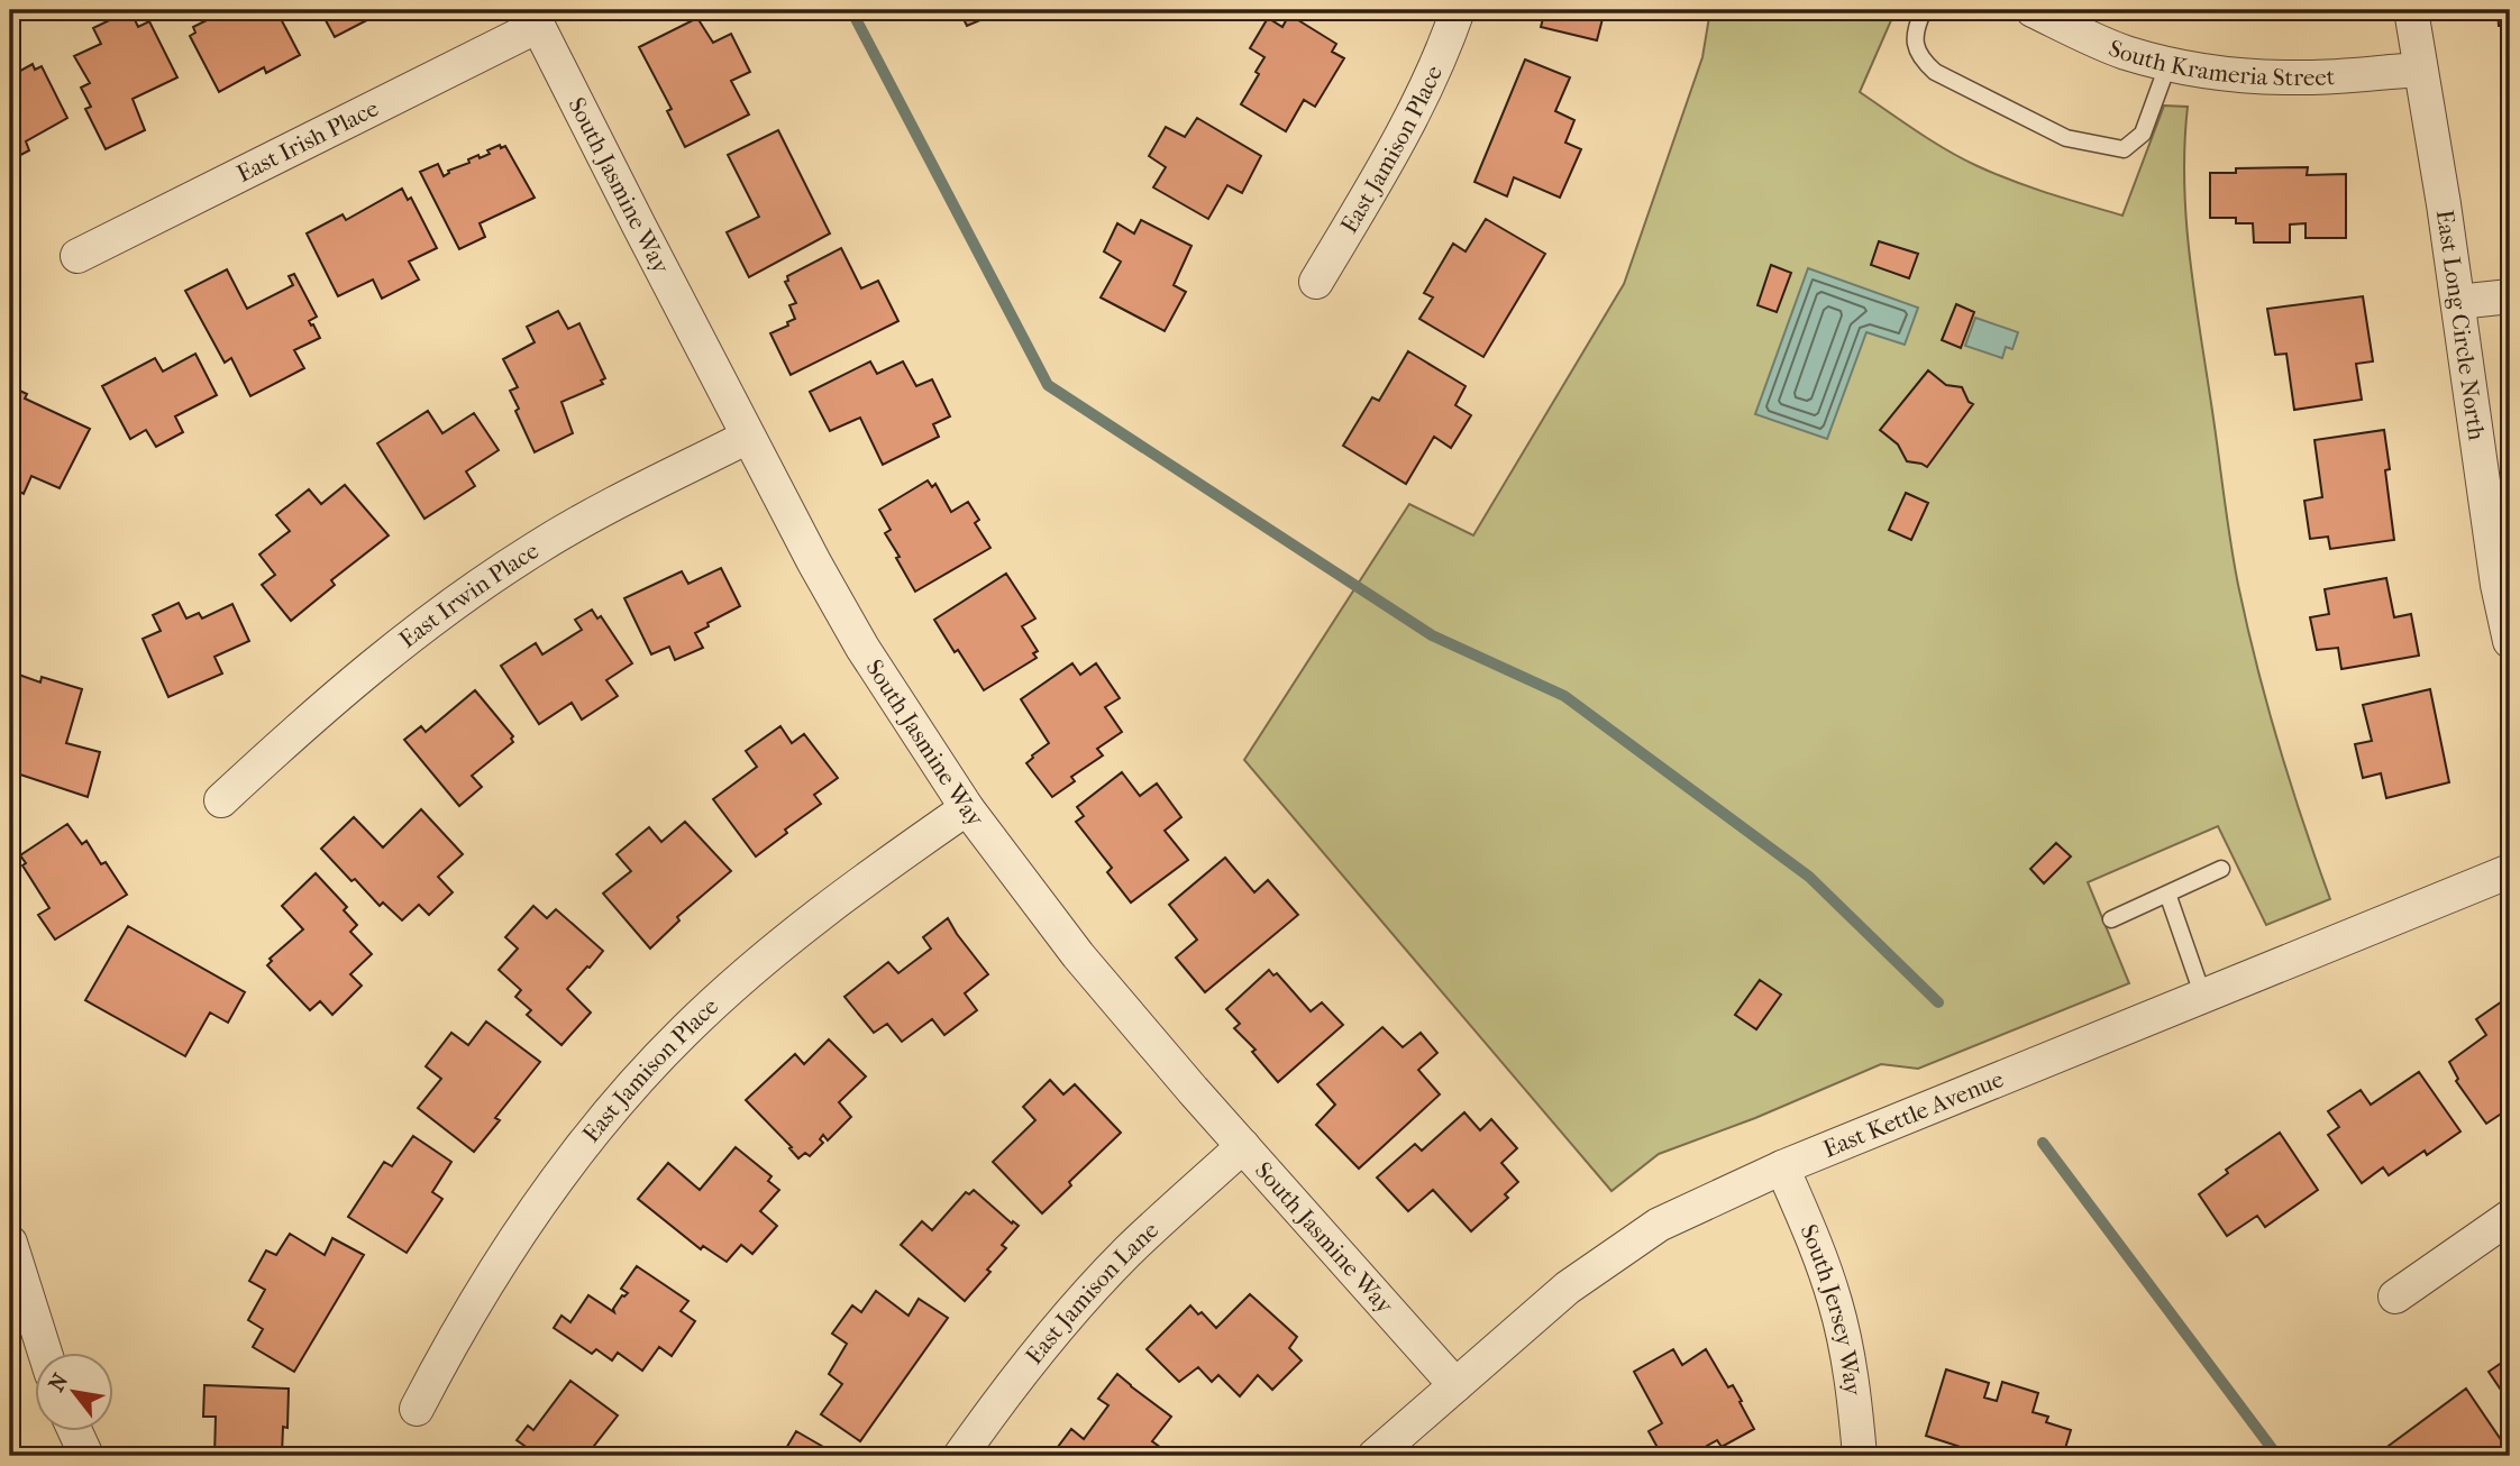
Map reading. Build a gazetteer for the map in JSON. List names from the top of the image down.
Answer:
{
  "streets": {
    "street": [
      "South Krameria Street",
      "East Irish Place",
      "East Jamison Place",
      "South Jasmine Way",
      "East Long Circle North",
      "East Irwin Place",
      "East Kettle Avenue",
      "East Jamison Lane",
      "South Jersey Way"
    ]
  },
  "crossings": [
    ["South Krameria Street", "East Long Circle North"],
    ["East Irish Place", "South Jasmine Way"],
    ["East Jamison Place", "South Jasmine Way"],
    ["South Jasmine Way", "East Irwin Place"],
    ["South Jasmine Way", "East Kettle Avenue"],
    ["South Jasmine Way", "East Jamison Lane"],
    ["East Kettle Avenue", "South Jersey Way"]
  ],
  "north": "top left"
}
